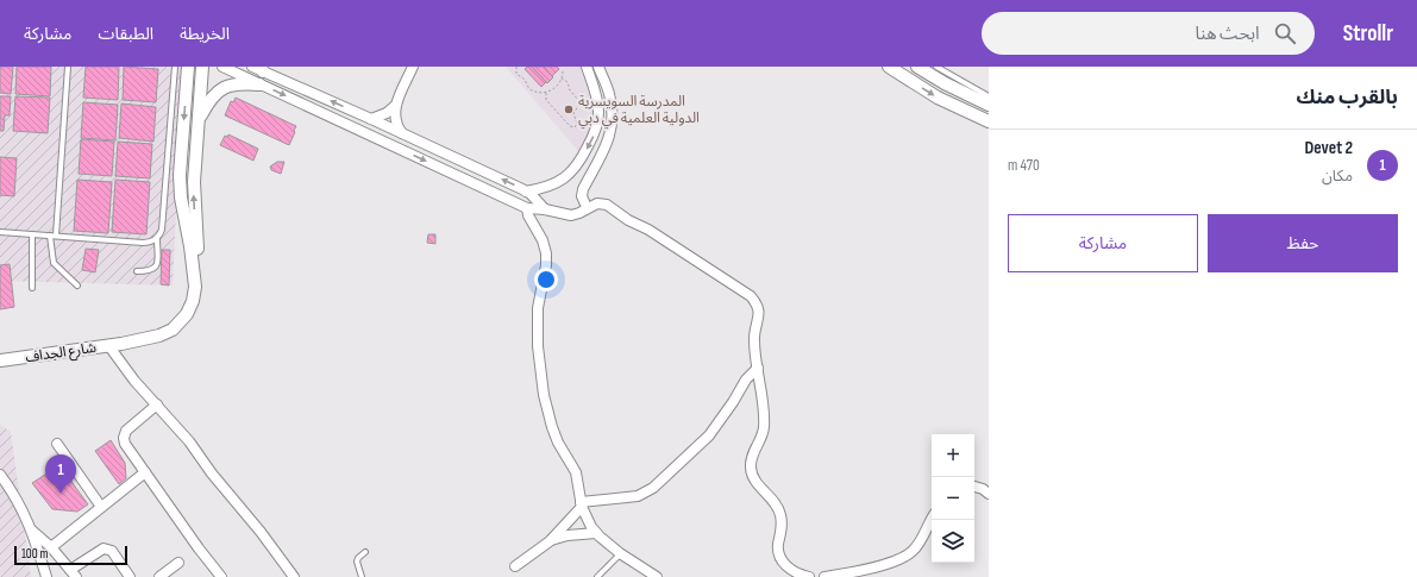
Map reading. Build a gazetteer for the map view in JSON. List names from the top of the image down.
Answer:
{
  "streets": {
    "street": ["شارع الجداف"]
  },
  "places": ["المدرسة السويسرية الدولية العلمية في دبي"],
  "scale_bar": "100 m",
  "page": {
    "header": "Strollr",
    "search": "ابحث هنا",
    "nav": ["الخريطة", "الطبقات", "مشاركة"],
    "heading": "بالقرب منك",
    "list": [
      {
        "mark": "1",
        "name": "Devet 2",
        "note": "مكان",
        "value": "470 m"
      }
    ],
    "buttons": ["حفظ", "مشاركة"],
    "map_buttons": ["+", "−"],
    "pins": "1",
    "scale": "100 m"
  }
}
